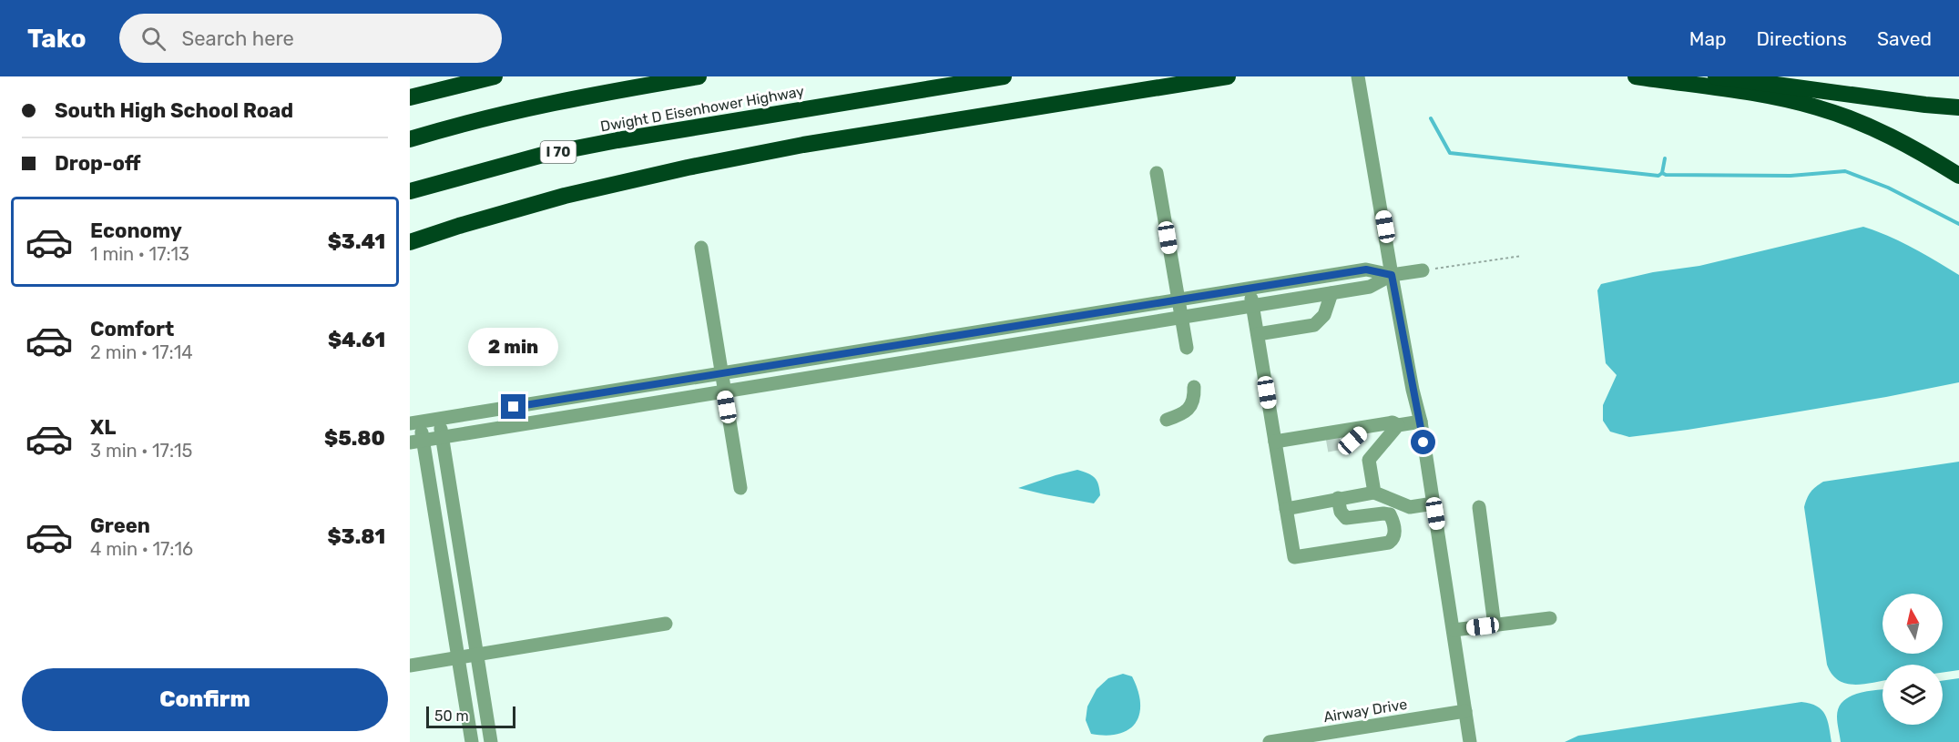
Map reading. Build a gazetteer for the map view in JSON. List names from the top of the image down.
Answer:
{
  "streets": {
    "highway": ["Dwight D Eisenhower Highway", "I 70"],
    "street": ["Airway Drive"]
  },
  "scale_bar": "50 m",
  "north": "top",
  "page": {
    "header": "Tako",
    "search": "Search here",
    "nav": ["Map", "Directions", "Saved"],
    "banner": ["South High School Road", "Drop-off"],
    "list": [
      {
        "name": "Economy",
        "note": "1 min · 17:13",
        "value": "$3.41"
      },
      {
        "name": "Comfort",
        "note": "2 min · 17:14",
        "value": "$4.61"
      },
      {
        "name": "XL",
        "note": "3 min · 17:15",
        "value": "$5.80"
      },
      {
        "name": "Green",
        "note": "4 min · 17:16",
        "value": "$3.81"
      }
    ],
    "bubble": "2 min",
    "buttons": "Confirm",
    "scale": "50 m"
  }
}
